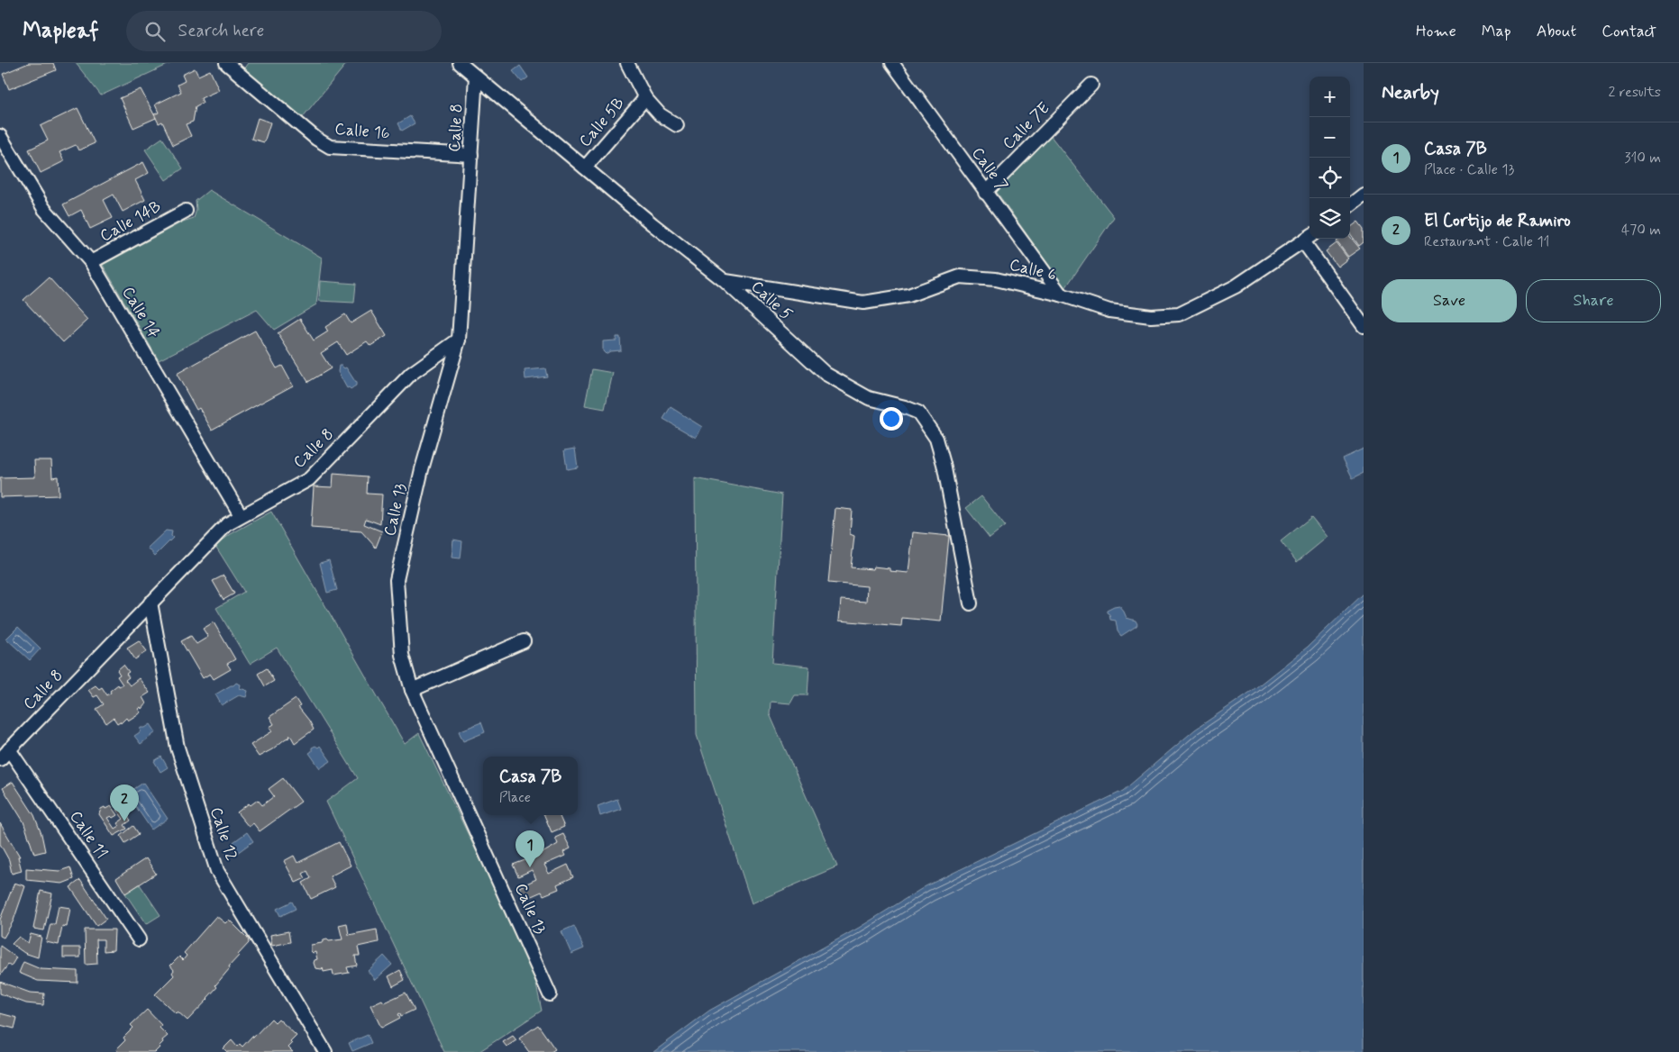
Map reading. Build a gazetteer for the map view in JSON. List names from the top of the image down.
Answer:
{
  "streets": {
    "street": [
      "Calle 5B",
      "Calle 7E",
      "Calle 8",
      "Calle 16",
      "Calle 7",
      "Calle 14B",
      "Calle 6",
      "Calle 5",
      "Calle 14",
      "Calle 13",
      "Calle 12",
      "Calle 11"
    ]
  },
  "crossings": [
    ["Calle 5B", "Calle 5"],
    ["Calle 7E", "Calle 7"],
    ["Calle 8", "Calle 16"],
    ["Calle 8", "Calle 5"],
    ["Calle 8", "Calle 14"],
    ["Calle 8", "Calle 13"],
    ["Calle 8", "Calle 12"],
    ["Calle 8", "Calle 11"],
    ["Calle 7", "Calle 6"],
    ["Calle 14B", "Calle 14"],
    ["Calle 6", "Calle 5"]
  ],
  "page": {
    "header": "Mapleaf",
    "search": "Search here",
    "nav": [
      "Home",
      "Map",
      "About",
      "Contact"
    ],
    "heading": ["Nearby", "2 results"],
    "map_buttons": ["+", "−"],
    "list": [
      {
        "mark": "1",
        "name": "Casa 7B",
        "note": "Place · Calle 13",
        "value": "310 m"
      },
      {
        "mark": "2",
        "name": "El Cortijo de Ramiro",
        "note": "Restaurant · Calle 11",
        "value": "470 m"
      }
    ],
    "buttons": ["Save", "Share"],
    "popup": ["Casa 7B", "Place"],
    "pins": ["2", "1"]
  }
}
